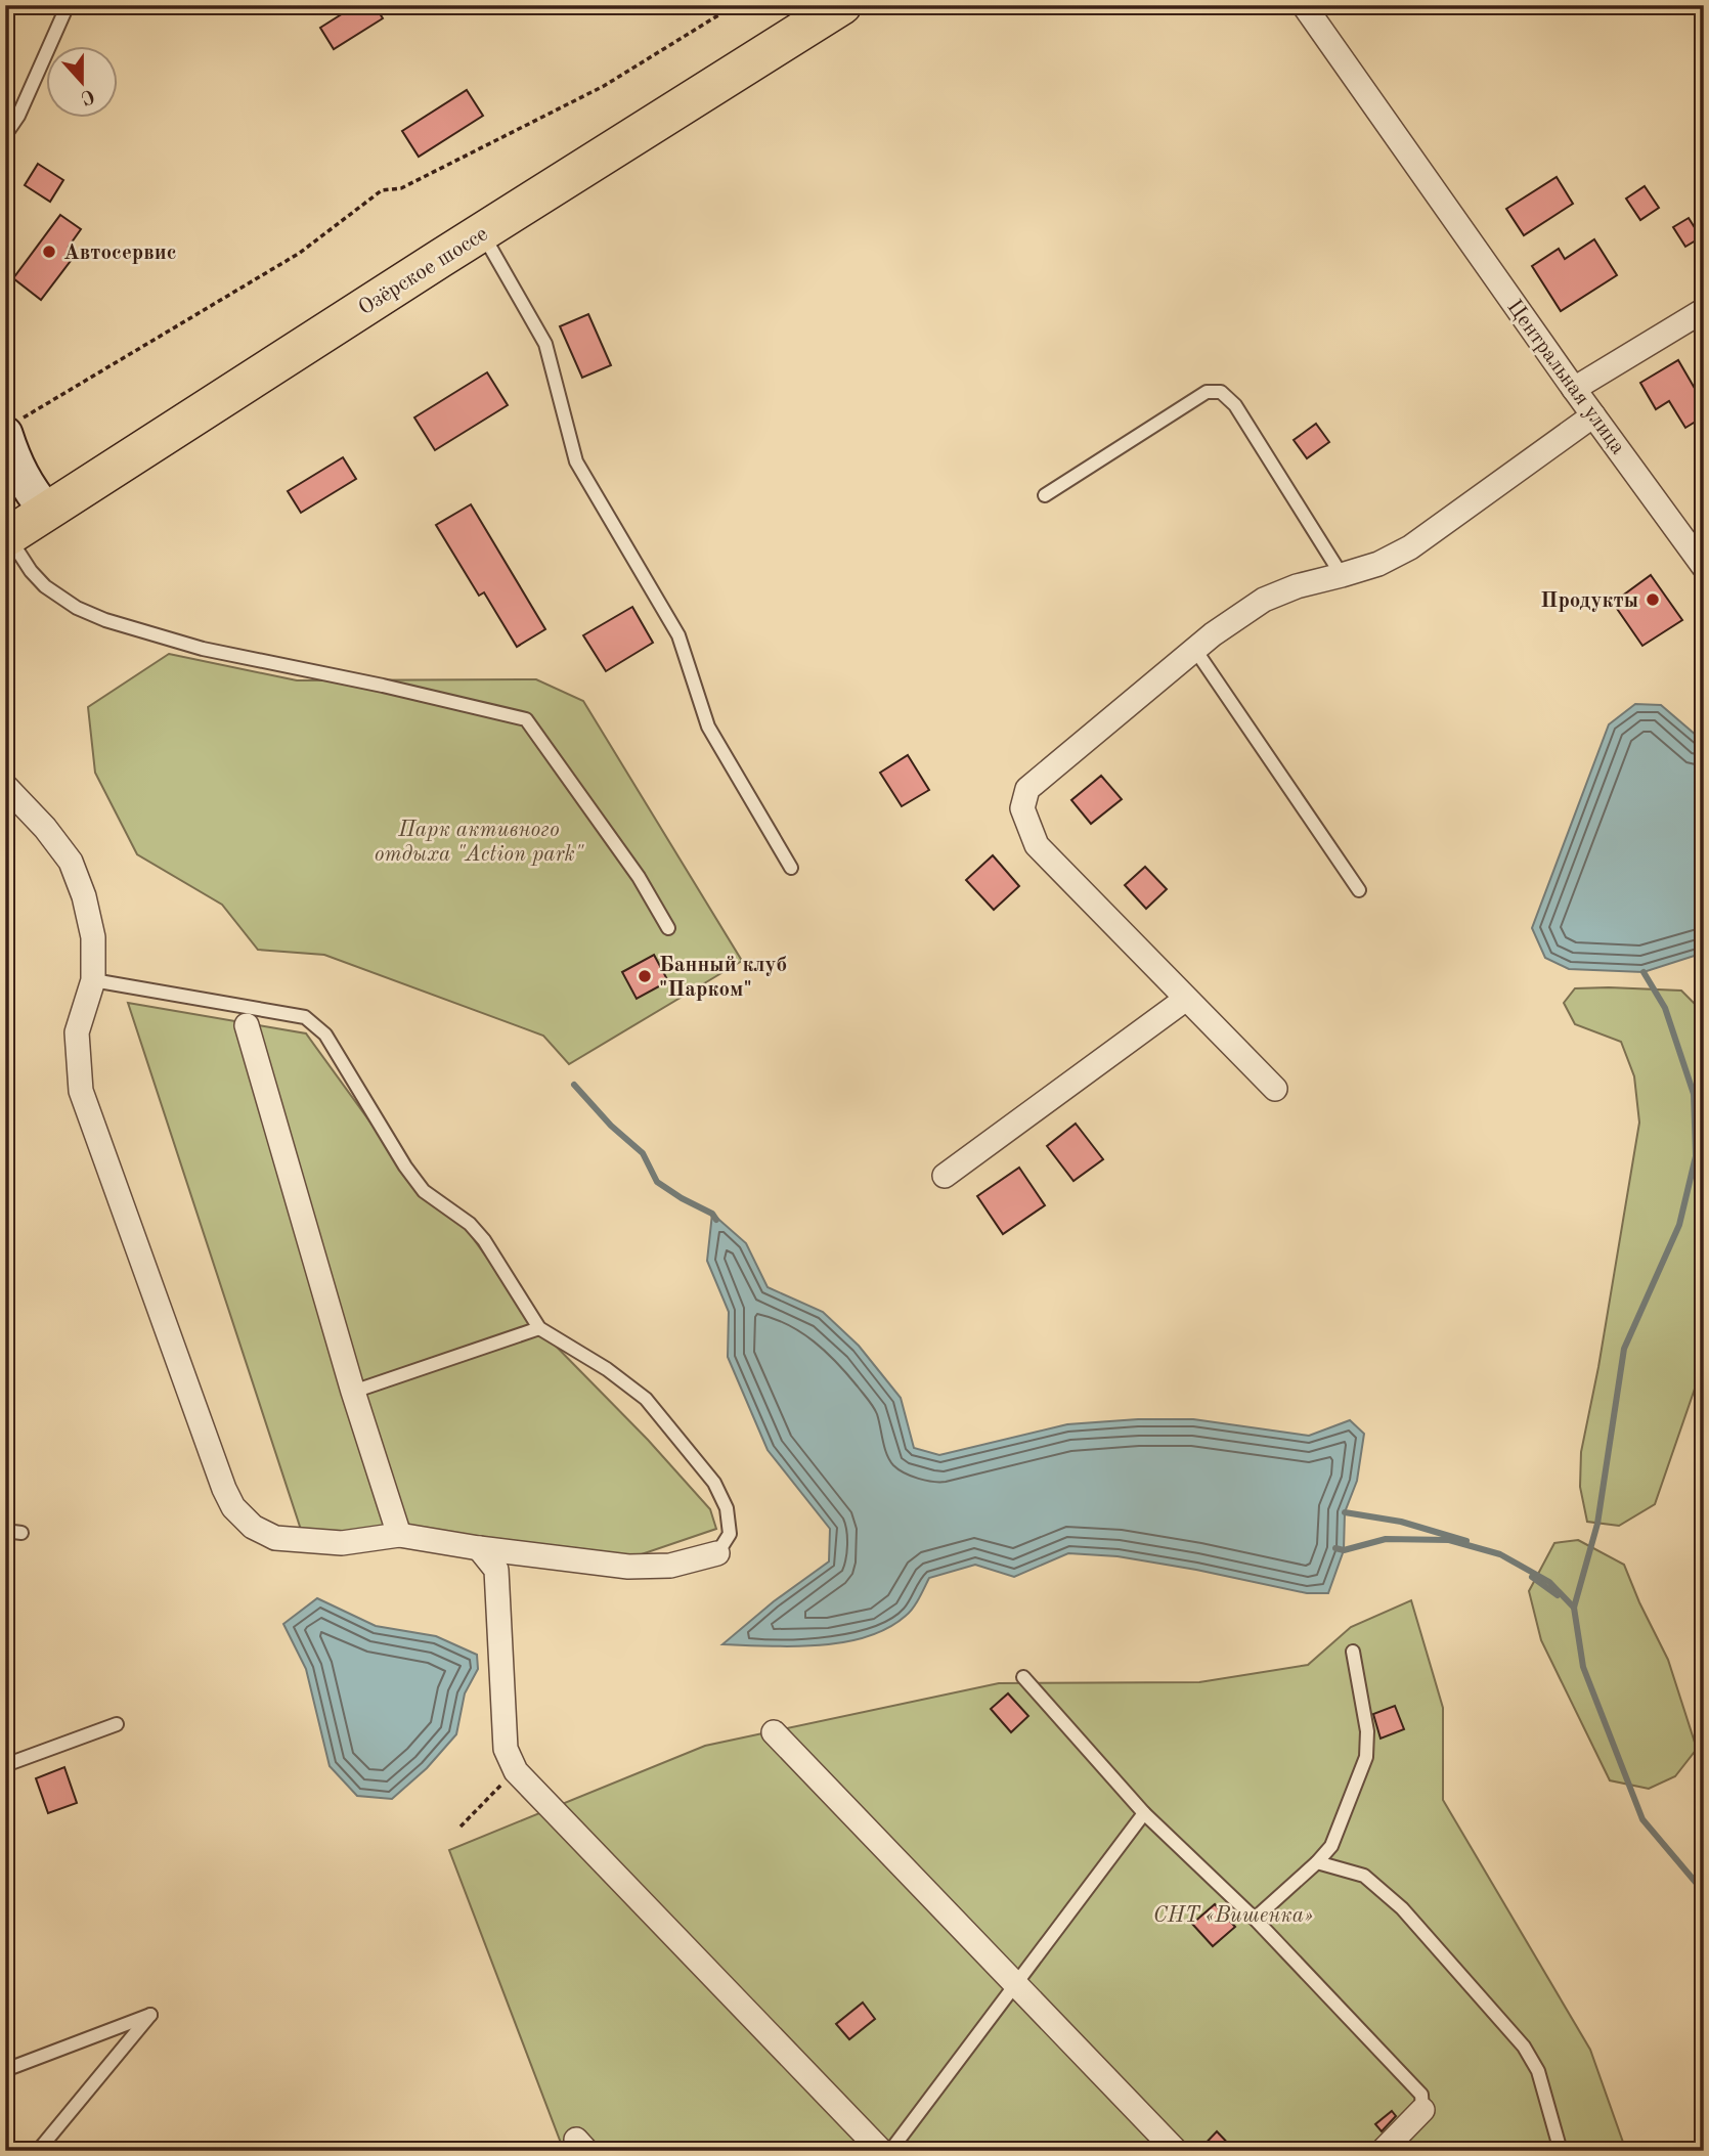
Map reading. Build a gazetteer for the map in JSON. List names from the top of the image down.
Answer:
{
  "streets": {
    "main road": ["Озёрское шоссе"],
    "street": ["Центральная улица"]
  },
  "parks": ["Парк активного отдыха \"Action park\"", "СНТ «Вишенка»"],
  "places": ["Автосервис", "Продукты", "Банный клуб \"Парком\""],
  "north": "bottom"
}
